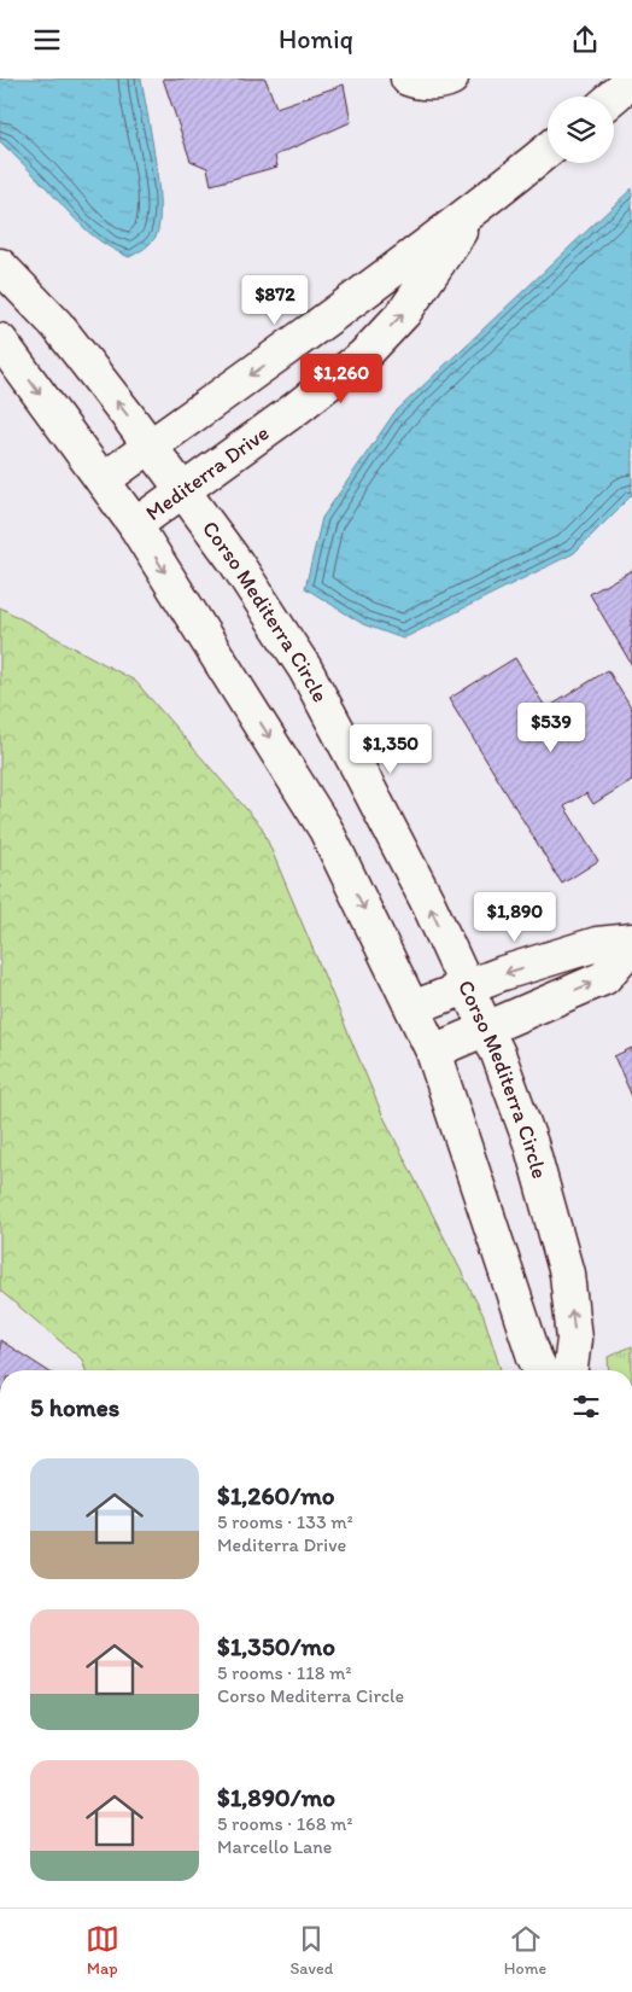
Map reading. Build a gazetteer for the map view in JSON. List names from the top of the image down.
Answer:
{
  "streets": {
    "street": ["Mediterra Drive", "Corso Mediterra Circle"]
  },
  "crossings": [
    ["Mediterra Drive", "Corso Mediterra Circle"]
  ],
  "page": {
    "header": "Homiq",
    "price": [
      "$872",
      "$1,260",
      "$539",
      "$1,350",
      "$1,890"
    ],
    "heading": "5 homes",
    "list": [
      {
        "name": "$1,260/mo",
        "note": "5 rooms · 133 m² · Mediterra Drive"
      },
      {
        "name": "$1,350/mo",
        "note": "5 rooms · 118 m² · Corso Mediterra Circle"
      },
      {
        "name": "$1,890/mo",
        "note": "5 rooms · 168 m² · Marcello Lane"
      }
    ],
    "tabs": ["Map", "Saved", "Home"]
  }
}
